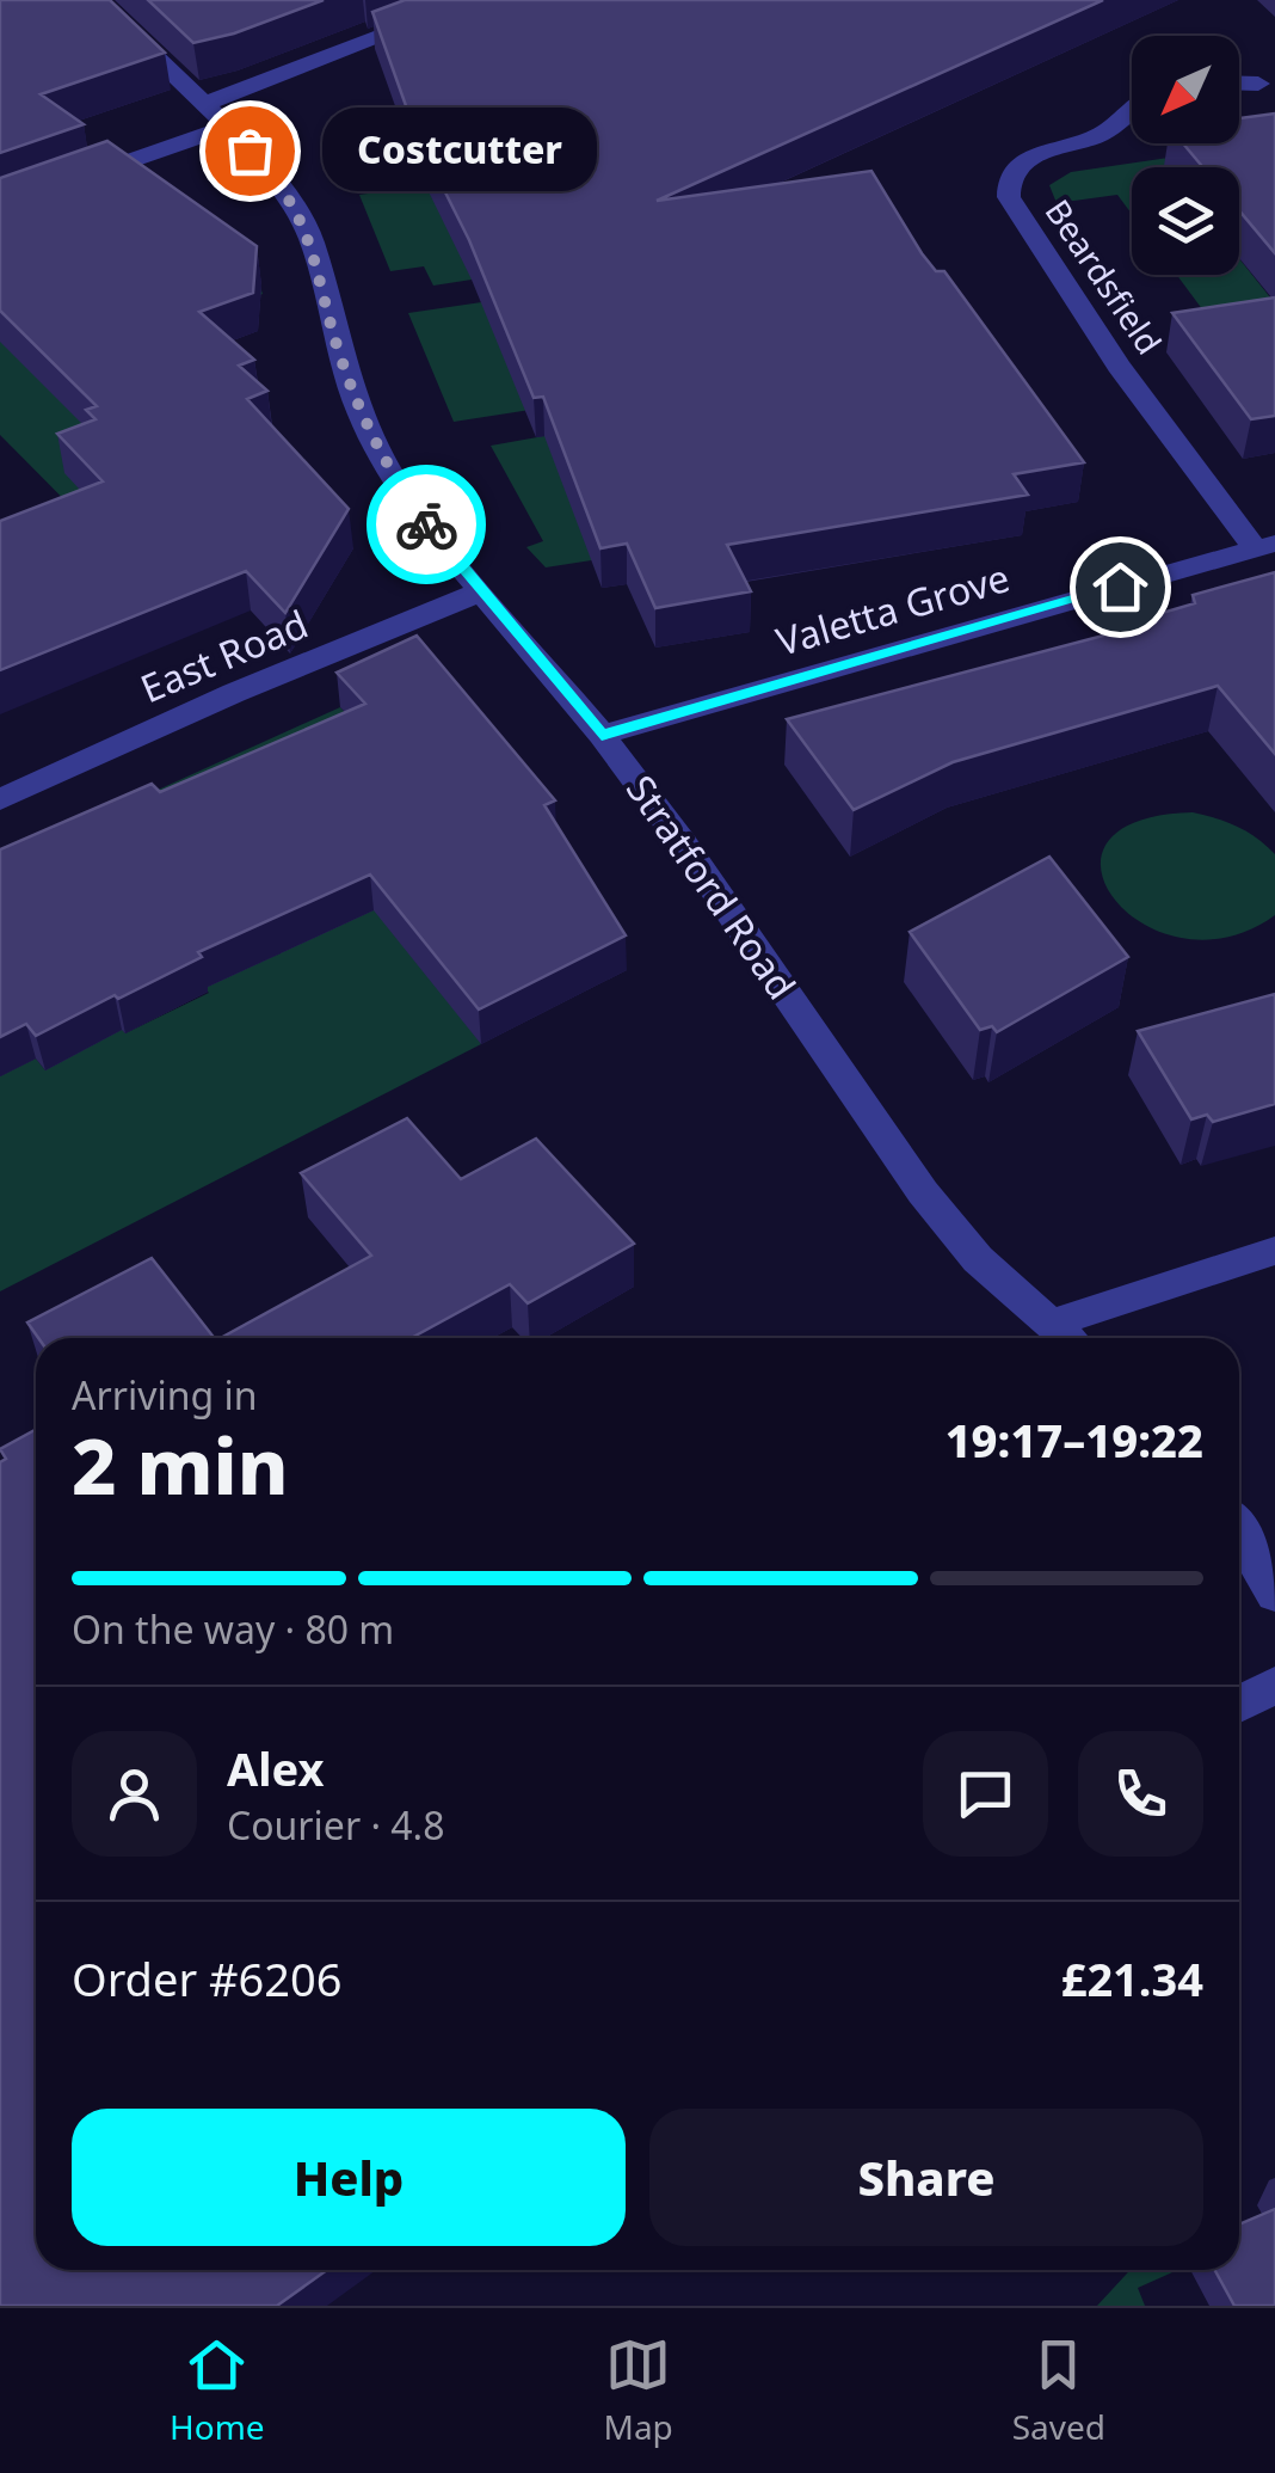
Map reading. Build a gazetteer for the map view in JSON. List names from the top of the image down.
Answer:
{
  "streets": {
    "street": [
      "Beardsfield",
      "Valetta Grove",
      "East Road",
      "Stratford Road"
    ]
  },
  "crossings": [
    ["Beardsfield", "Valetta Grove"],
    ["Valetta Grove", "Stratford Road"],
    ["East Road", "Stratford Road"]
  ],
  "places": ["Costcutter"],
  "north": "bottom left",
  "page": {
    "bubble": "Costcutter",
    "heading": ["2 min", "Arriving in", "19:17–19:22"],
    "panel": [
      "Alex",
      "Courier · 4.8",
      "Order #6206",
      "£21.34"
    ],
    "bar": "On the way · 80 m",
    "buttons": ["Help", "Share"],
    "tabs": ["Home", "Map", "Saved"]
  }
}
